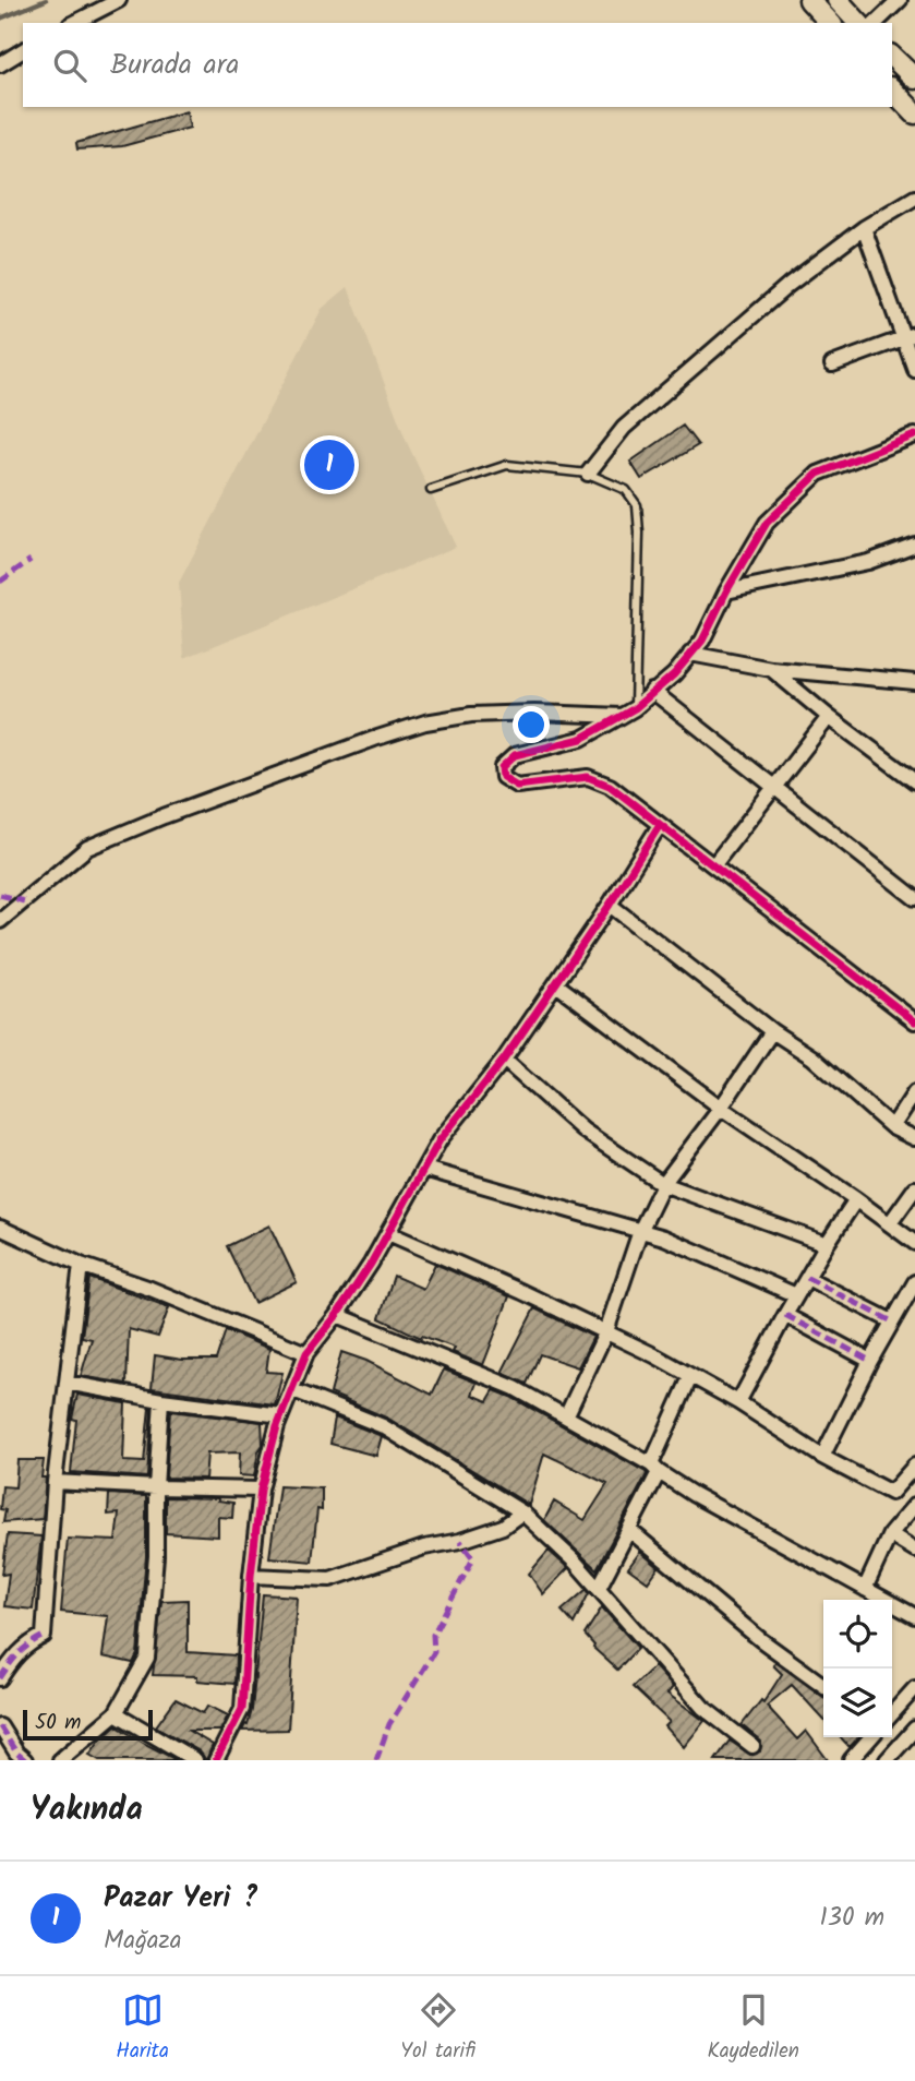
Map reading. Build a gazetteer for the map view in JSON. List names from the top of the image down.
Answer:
{
  "scale_bar": "50 m",
  "page": {
    "search": "Burada ara",
    "pins": "1",
    "scale": "50 m",
    "heading": "Yakında",
    "list": [
      {
        "mark": "1",
        "name": "Pazar Yeri ?",
        "note": "Mağaza",
        "value": "130 m"
      }
    ],
    "nav": ["Harita", "Yol tarifi", "Kaydedilen"]
  }
}
